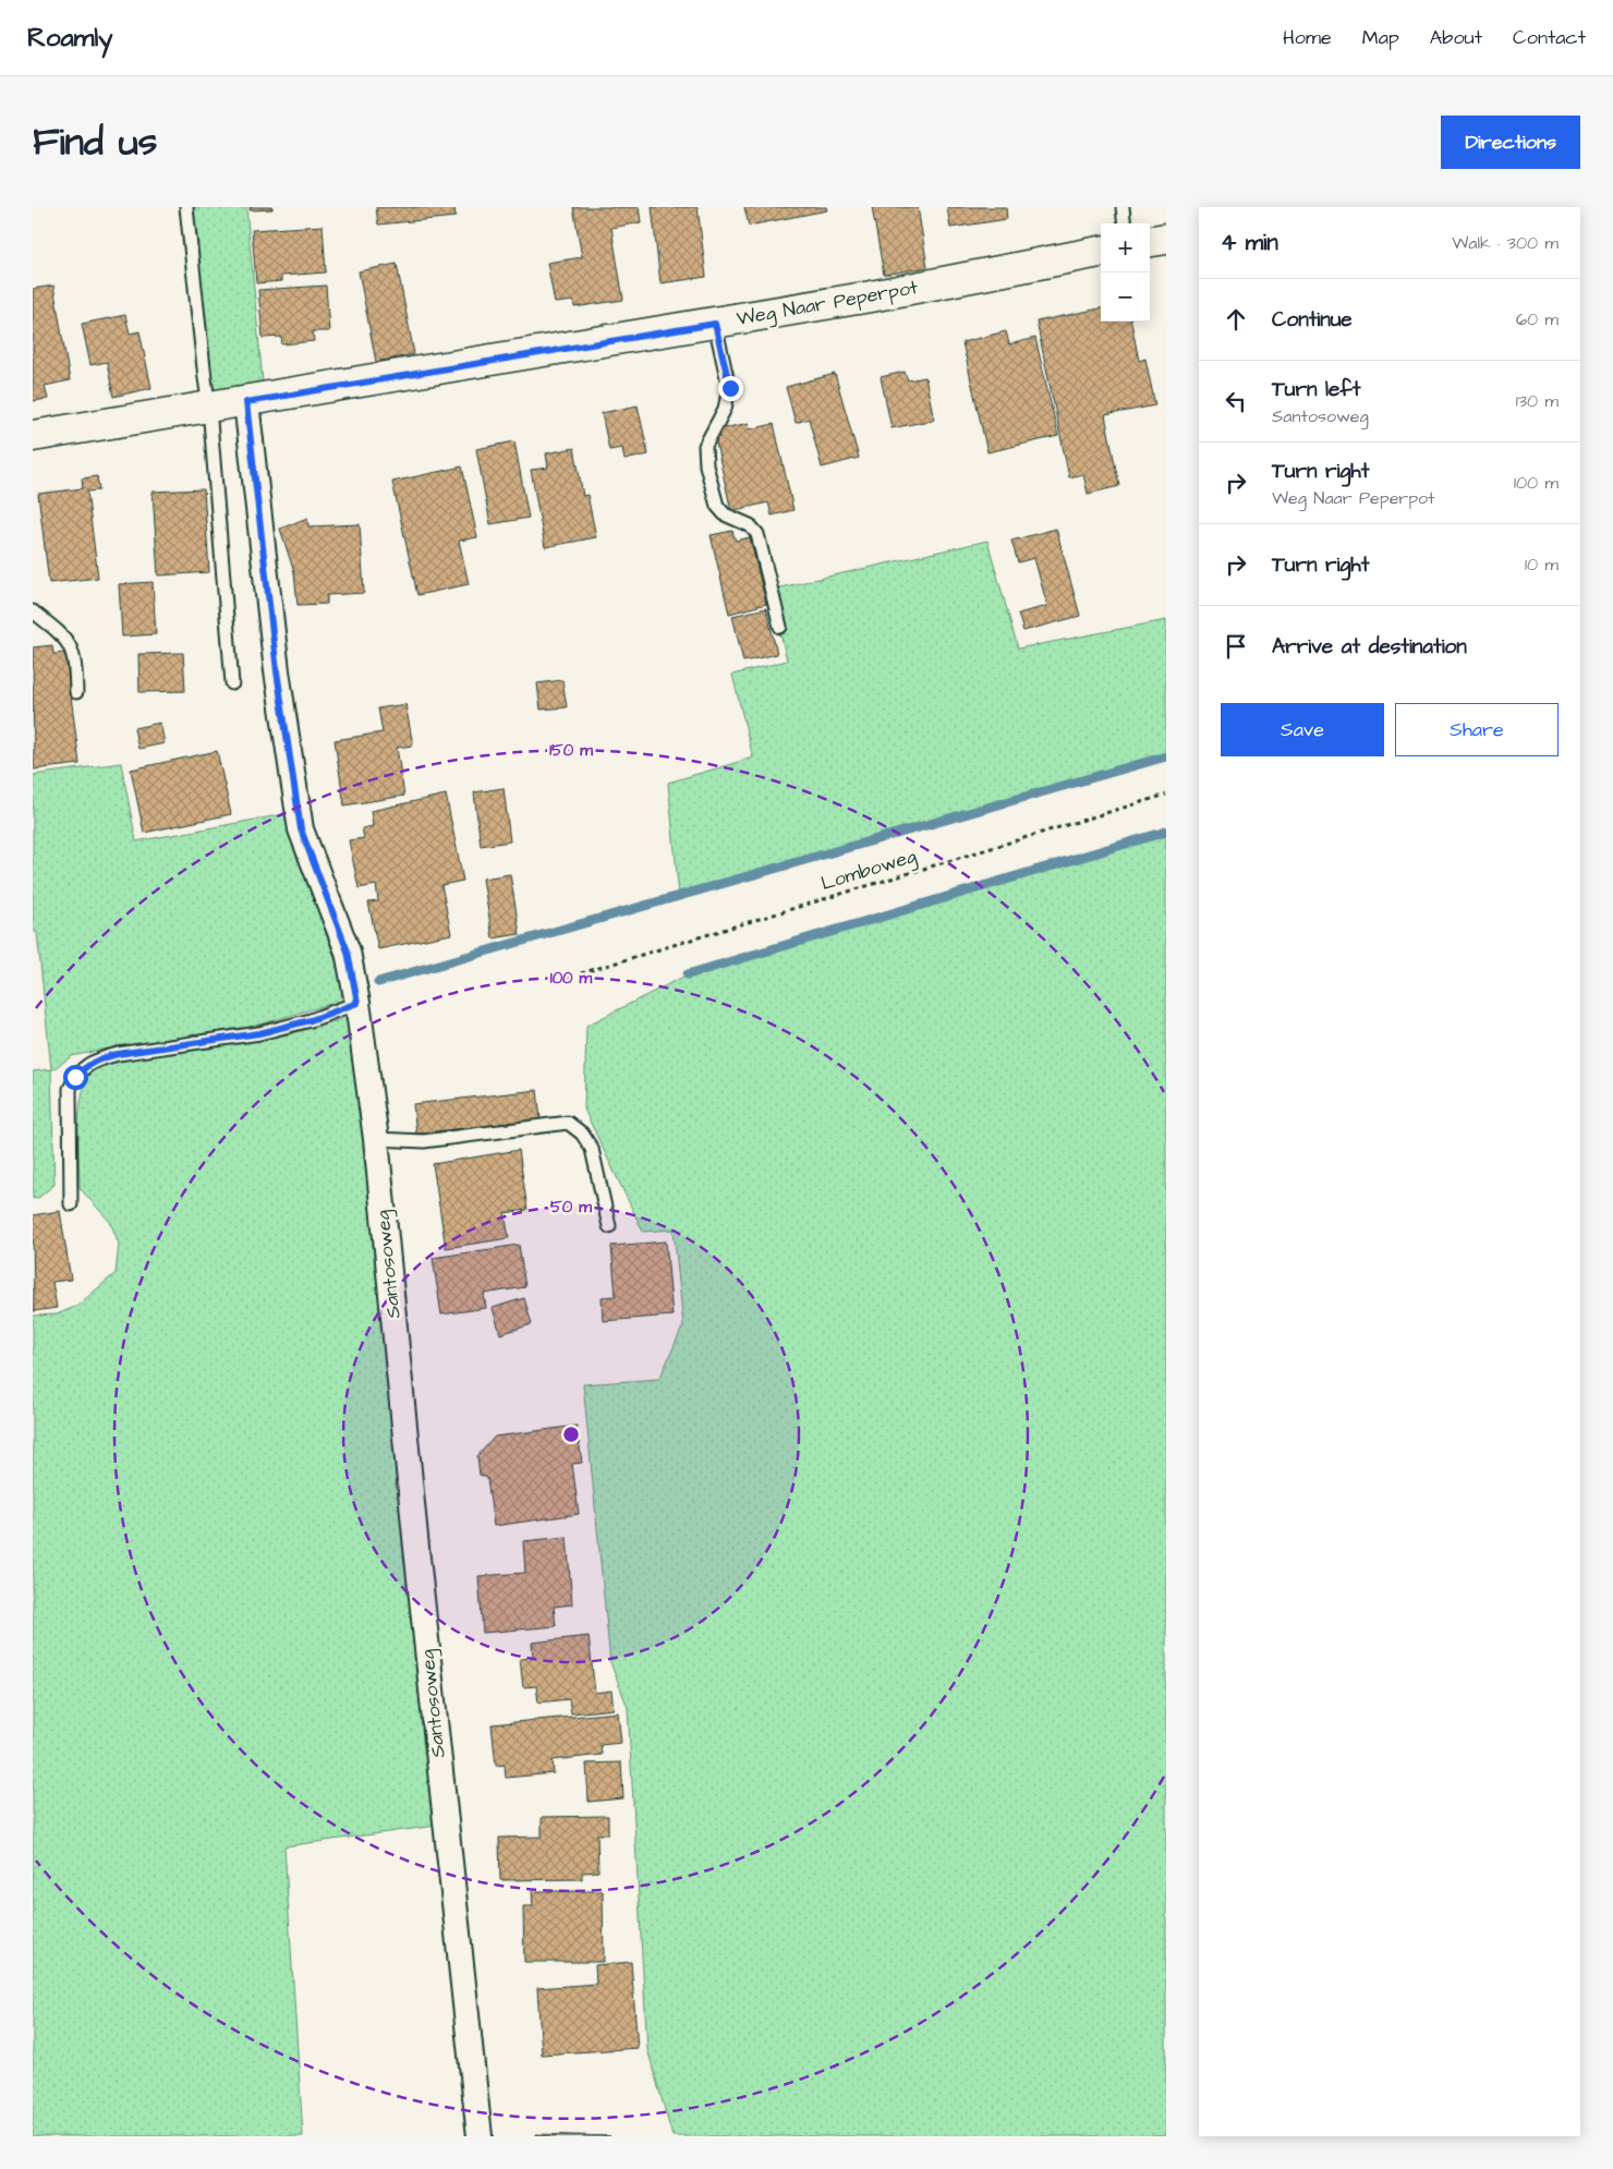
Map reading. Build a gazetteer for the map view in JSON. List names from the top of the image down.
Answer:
{
  "streets": {
    "street": ["Weg Naar Peperpot", "Santosoweg"],
    "path": ["Lomboweg"]
  },
  "crossings": [
    ["Weg Naar Peperpot", "Santosoweg"]
  ],
  "page": {
    "header": "Roamly",
    "nav": [
      "Home",
      "Map",
      "About",
      "Contact"
    ],
    "title": "Find us",
    "buttons": [
      "Directions",
      ["Save", "Share"]
    ],
    "heading": ["4 min", "Walk · 300 m"],
    "map_buttons": ["+", "−"],
    "list": [
      ["Continue", "60 m"],
      ["Turn left", "Santosoweg", "130 m"],
      ["Turn right", "Weg Naar Peperpot", "100 m"],
      ["Turn right", "10 m"],
      "Arrive at destination"
    ]
  },
  "rings": ["150 m", "100 m", "50 m"]
}
